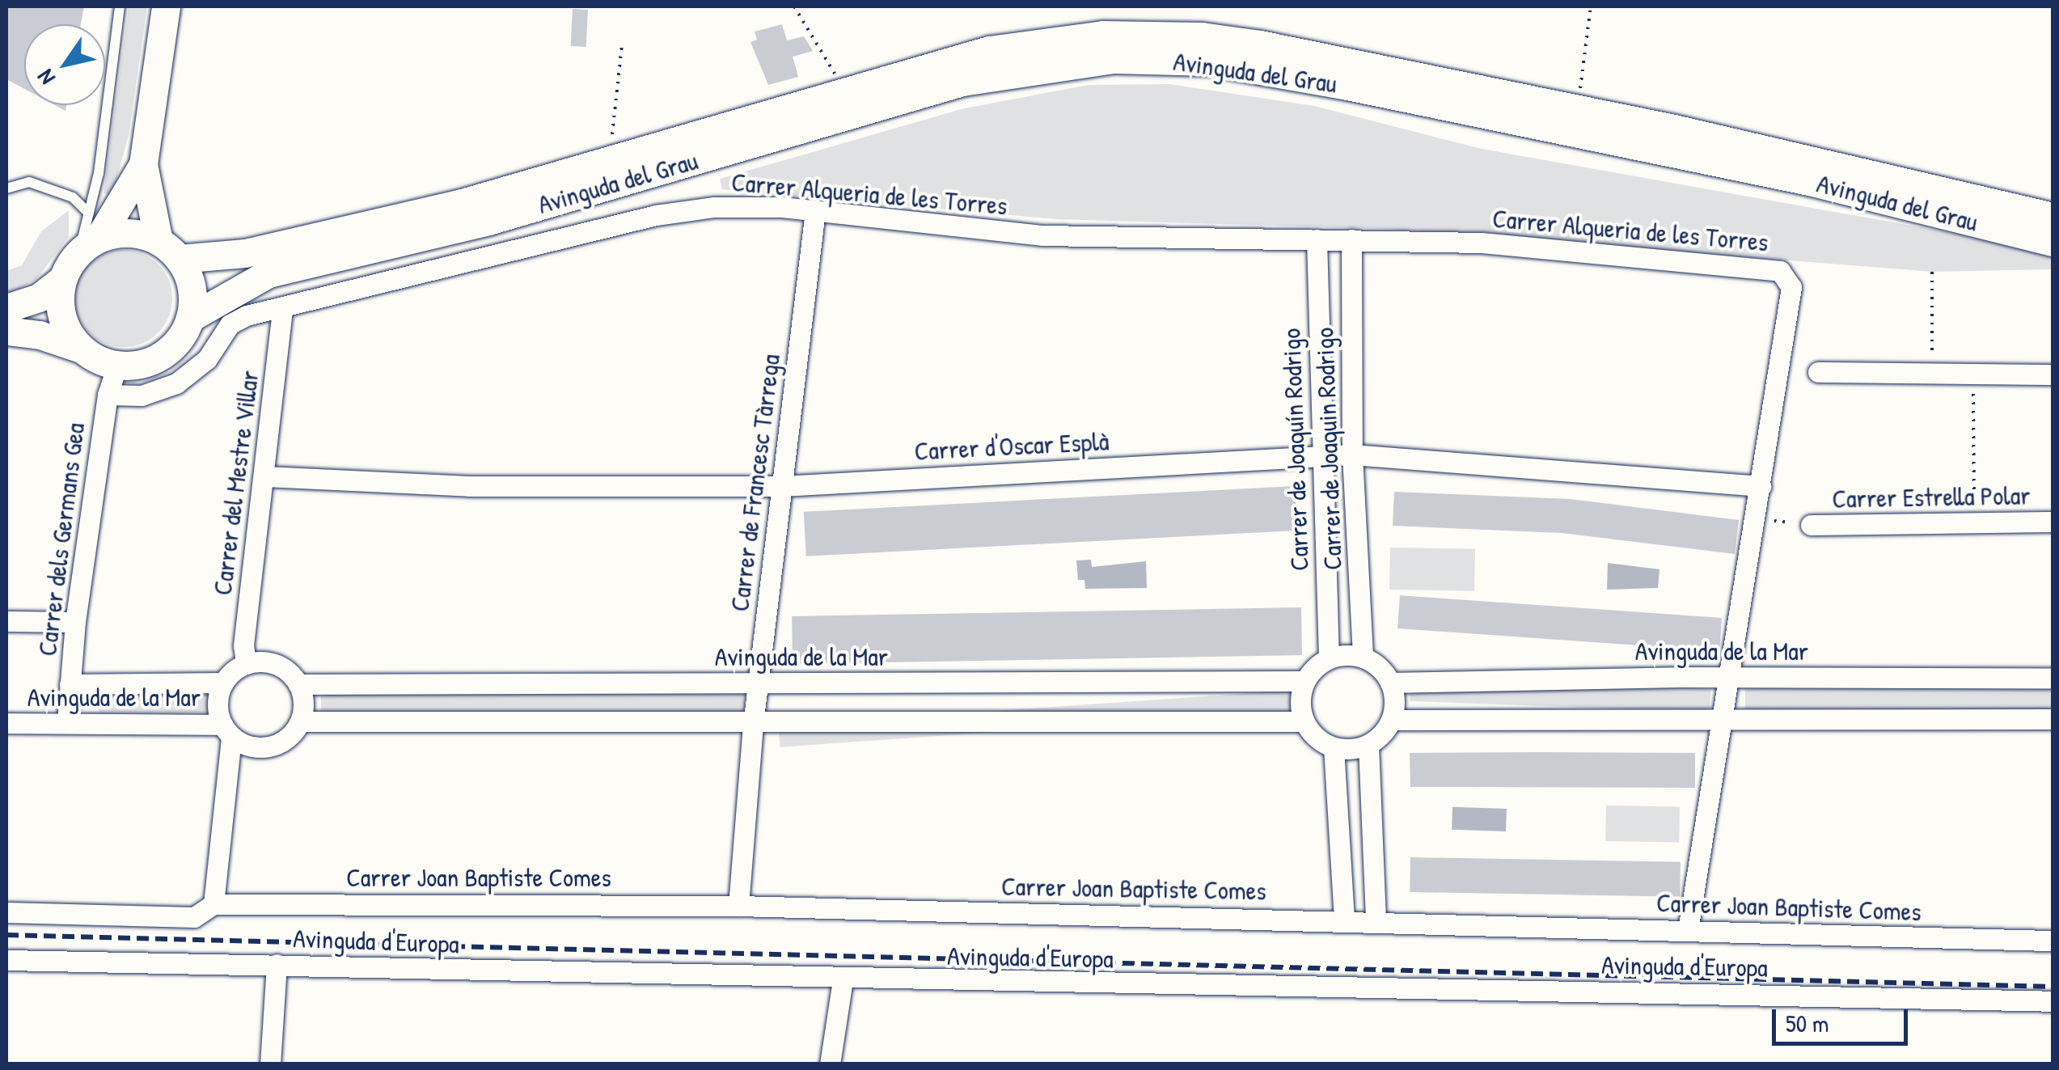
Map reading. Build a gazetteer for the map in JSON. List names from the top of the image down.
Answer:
{
  "streets": {
    "main road": ["Avinguda del Grau"],
    "street": [
      "Carrer Alqueria de les Torres",
      "Carrer d'Oscar Esplà",
      "Carrer de Joaquin Rodrigo",
      "Carrer de Joaquín Rodrigo",
      "Carrer del Mestre Villar",
      "Carrer de Francesc Tàrrega",
      "Carrer Estrella Polar",
      "Carrer dels Germans Gea",
      "Avinguda de la Mar",
      "Carrer Joan Baptiste Comes",
      "Avinguda d'Europa"
    ]
  },
  "crossings": [
    ["Avinguda del Grau", "Carrer dels Germans Gea"],
    ["Carrer Alqueria de les Torres", "Carrer d'Oscar Esplà"],
    ["Carrer Alqueria de les Torres", "Carrer de Joaquin Rodrigo"],
    ["Carrer Alqueria de les Torres", "Carrer de Joaquín Rodrigo"],
    ["Carrer Alqueria de les Torres", "Carrer del Mestre Villar"],
    ["Carrer Alqueria de les Torres", "Carrer de Francesc Tàrrega"],
    ["Carrer Alqueria de les Torres", "Avinguda de la Mar"],
    ["Carrer Alqueria de les Torres", "Carrer Joan Baptiste Comes"],
    ["Carrer d'Oscar Esplà", "Carrer de Joaquin Rodrigo"],
    ["Carrer d'Oscar Esplà", "Carrer de Joaquín Rodrigo"],
    ["Carrer d'Oscar Esplà", "Carrer del Mestre Villar"],
    ["Carrer d'Oscar Esplà", "Carrer de Francesc Tàrrega"],
    ["Carrer de Joaquin Rodrigo", "Carrer de Joaquín Rodrigo"],
    ["Carrer de Joaquin Rodrigo", "Avinguda de la Mar"],
    ["Carrer de Joaquín Rodrigo", "Avinguda de la Mar"],
    ["Carrer del Mestre Villar", "Avinguda de la Mar"],
    ["Carrer de Francesc Tàrrega", "Avinguda de la Mar"],
    ["Carrer de Francesc Tàrrega", "Carrer Joan Baptiste Comes"],
    ["Carrer dels Germans Gea", "Avinguda de la Mar"]
  ],
  "scale_bar": "50 m",
  "north": "bottom left"
}
